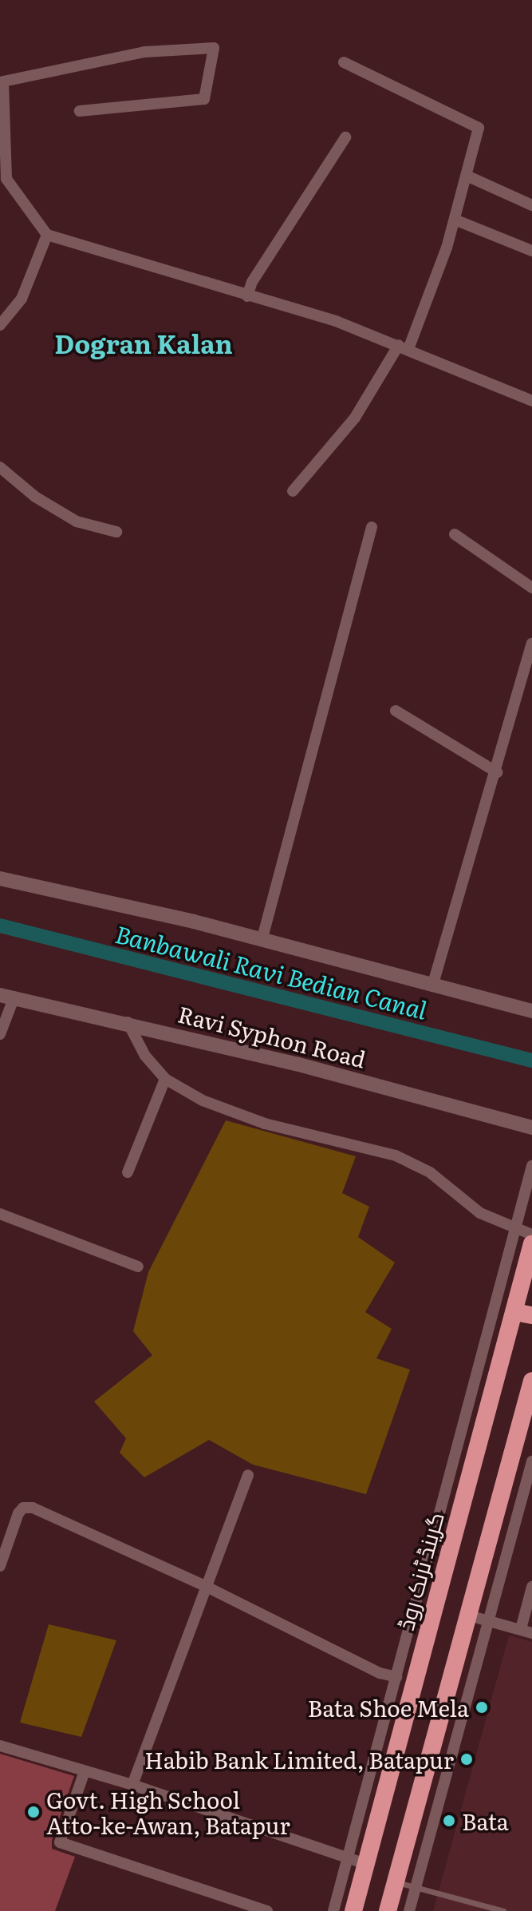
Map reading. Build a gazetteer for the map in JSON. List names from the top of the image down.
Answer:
{
  "streets": {
    "highway": ["گرینڈ ٹرنک روڈ"],
    "street": ["Ravi Syphon Road"]
  },
  "districts": ["Dogran Kalan"],
  "water": ["Banbawali Ravi Bedian Canal"],
  "places": [
    "Bata Shoe Mela",
    "Habib Bank Limited, Batapur",
    "Govt. High School Atto-ke-Awan, Batapur",
    "Bata"
  ]
}
